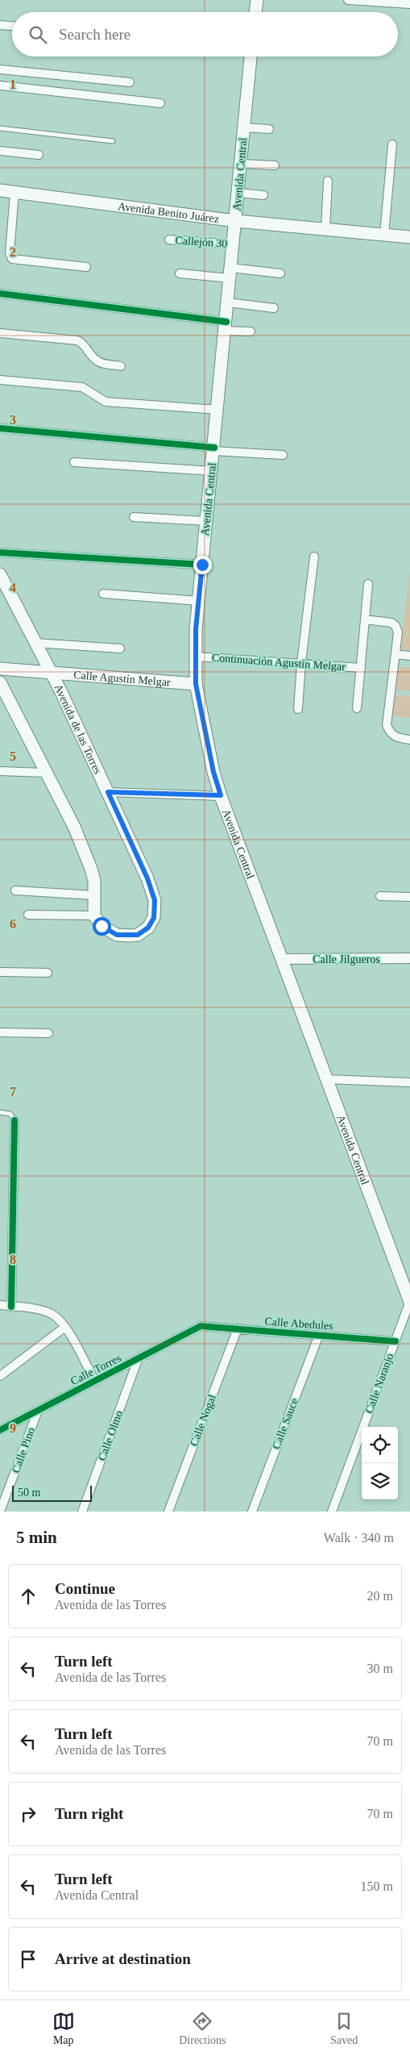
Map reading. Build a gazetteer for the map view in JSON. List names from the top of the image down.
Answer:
{
  "streets": {
    "main road": [
      "Avenida Central",
      "Avenida Benito Juárez",
      "Calle Agustín Melgar",
      "Avenida de las Torres"
    ],
    "street": [
      "Callejón 30",
      "Continuación Agustín Melgar",
      "Calle Jilgueros",
      "Calle Abedules",
      "Calle Torres",
      "Calle Naranjo",
      "Calle Nogal",
      "Calle Sauce",
      "Calle Olmo",
      "Calle Pino"
    ]
  },
  "crossings": [
    ["Avenida Central", "Avenida Benito Juárez"],
    ["Avenida Central", "Callejón 30"],
    ["Avenida Central", "Continuación Agustín Melgar"],
    ["Avenida Central", "Calle Agustín Melgar"],
    ["Avenida Central", "Calle Jilgueros"],
    ["Avenida Central", "Calle Naranjo"],
    ["Calle Agustín Melgar", "Avenida de las Torres"],
    ["Calle Abedules", "Calle Torres"],
    ["Calle Abedules", "Calle Naranjo"],
    ["Calle Abedules", "Calle Nogal"],
    ["Calle Abedules", "Calle Sauce"],
    ["Calle Torres", "Calle Olmo"],
    ["Calle Torres", "Calle Pino"]
  ],
  "scale_bar": "50 m",
  "page": {
    "search": "Search here",
    "scale": "50 m",
    "heading": ["5 min", "Walk · 340 m"],
    "list": [
      ["Continue", "Avenida de las Torres", "20 m"],
      ["Turn left", "Avenida de las Torres", "30 m"],
      ["Turn left", "Avenida de las Torres", "70 m"],
      ["Turn right", "70 m"],
      ["Turn left", "Avenida Central", "150 m"],
      "Arrive at destination"
    ],
    "nav": ["Map", "Directions", "Saved"]
  },
  "grid": {
    "rows": [
      "1",
      "2",
      "3",
      "4",
      "5",
      "6",
      "7",
      "8",
      "9"
    ]
  }
}
